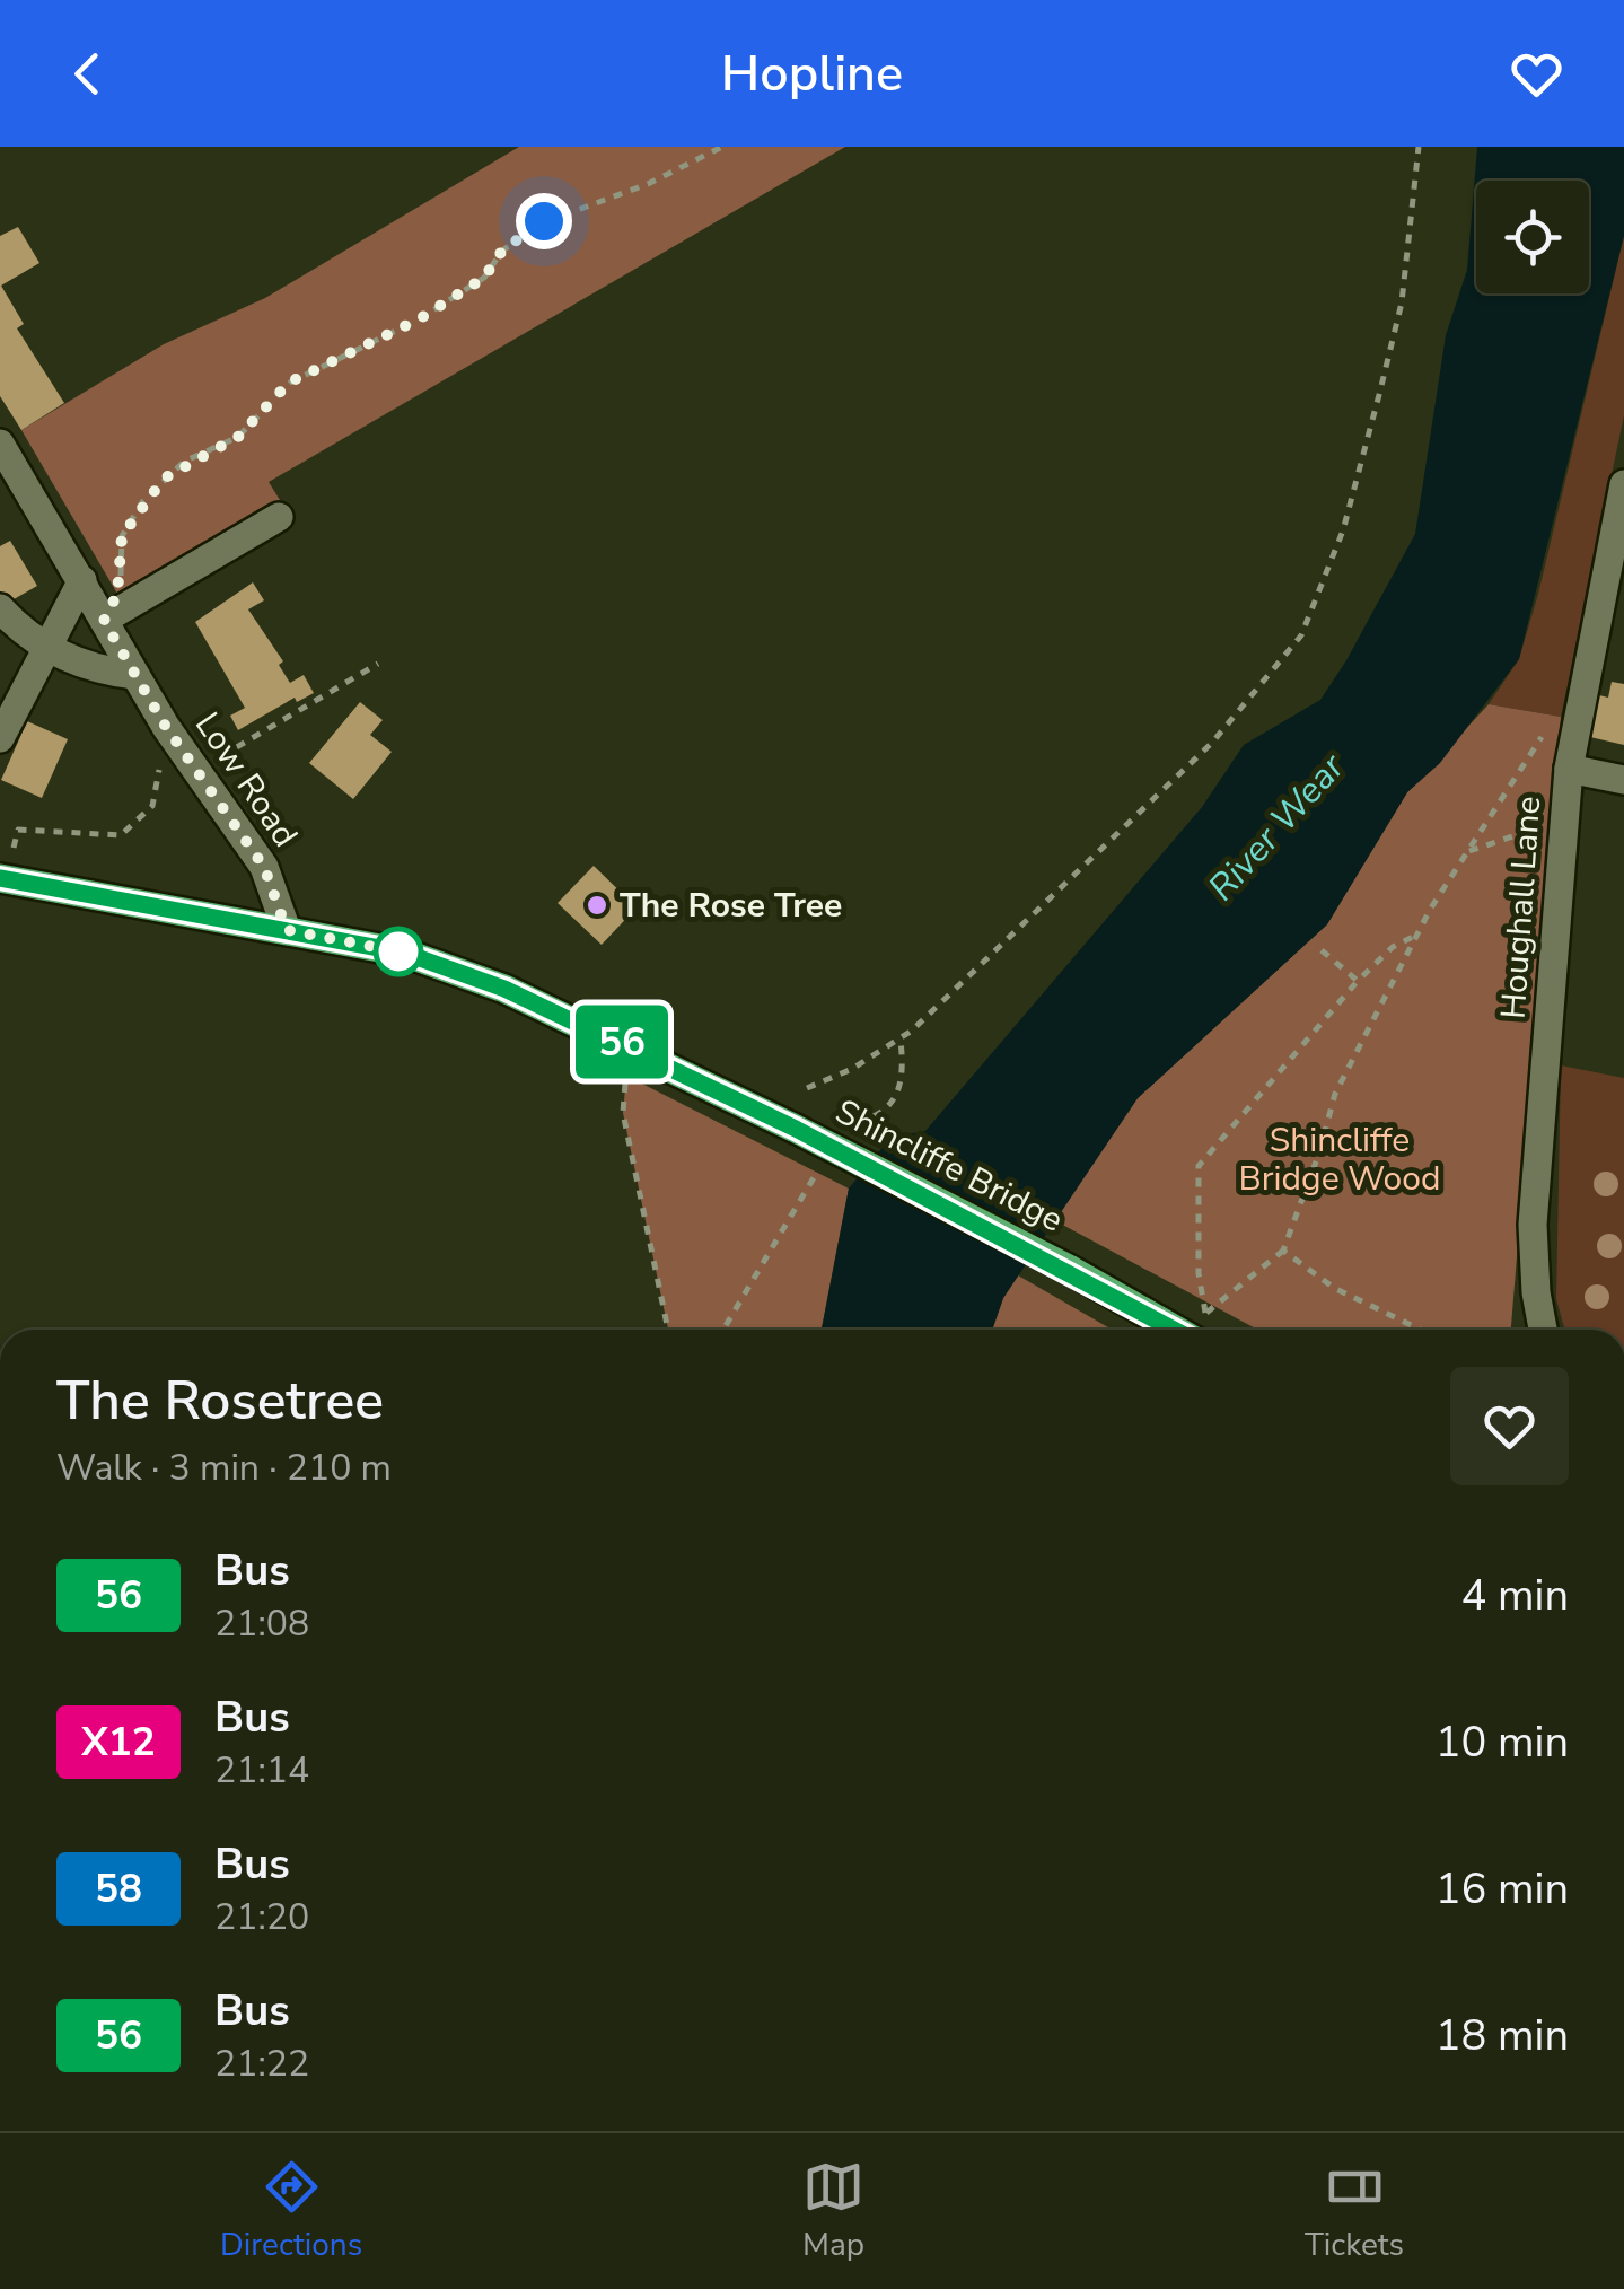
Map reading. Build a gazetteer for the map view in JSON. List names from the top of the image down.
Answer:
{
  "streets": {
    "main road": ["Shincliffe Bridge"],
    "street": ["Low Road", "Houghall Lane"]
  },
  "crossings": [
    ["Low Road", "Shincliffe Bridge"]
  ],
  "water": ["River Wear"],
  "parks": ["Shincliffe Bridge Wood"],
  "places": ["The Rose Tree"],
  "lines": ["bus line 56"],
  "page": {
    "header": "Hopline",
    "on_map": "56",
    "heading": ["The Rosetree", "Walk · 3 min · 210 m"],
    "list": [
      {
        "mark": "56",
        "name": "Bus",
        "note": "21:08",
        "value": "4 min"
      },
      {
        "mark": "X12",
        "name": "Bus",
        "note": "21:14",
        "value": "10 min"
      },
      {
        "mark": "58",
        "name": "Bus",
        "note": "21:20",
        "value": "16 min"
      },
      {
        "mark": "56",
        "name": "Bus",
        "note": "21:22",
        "value": "18 min"
      }
    ],
    "tabs": ["Directions", "Map", "Tickets"]
  }
}
